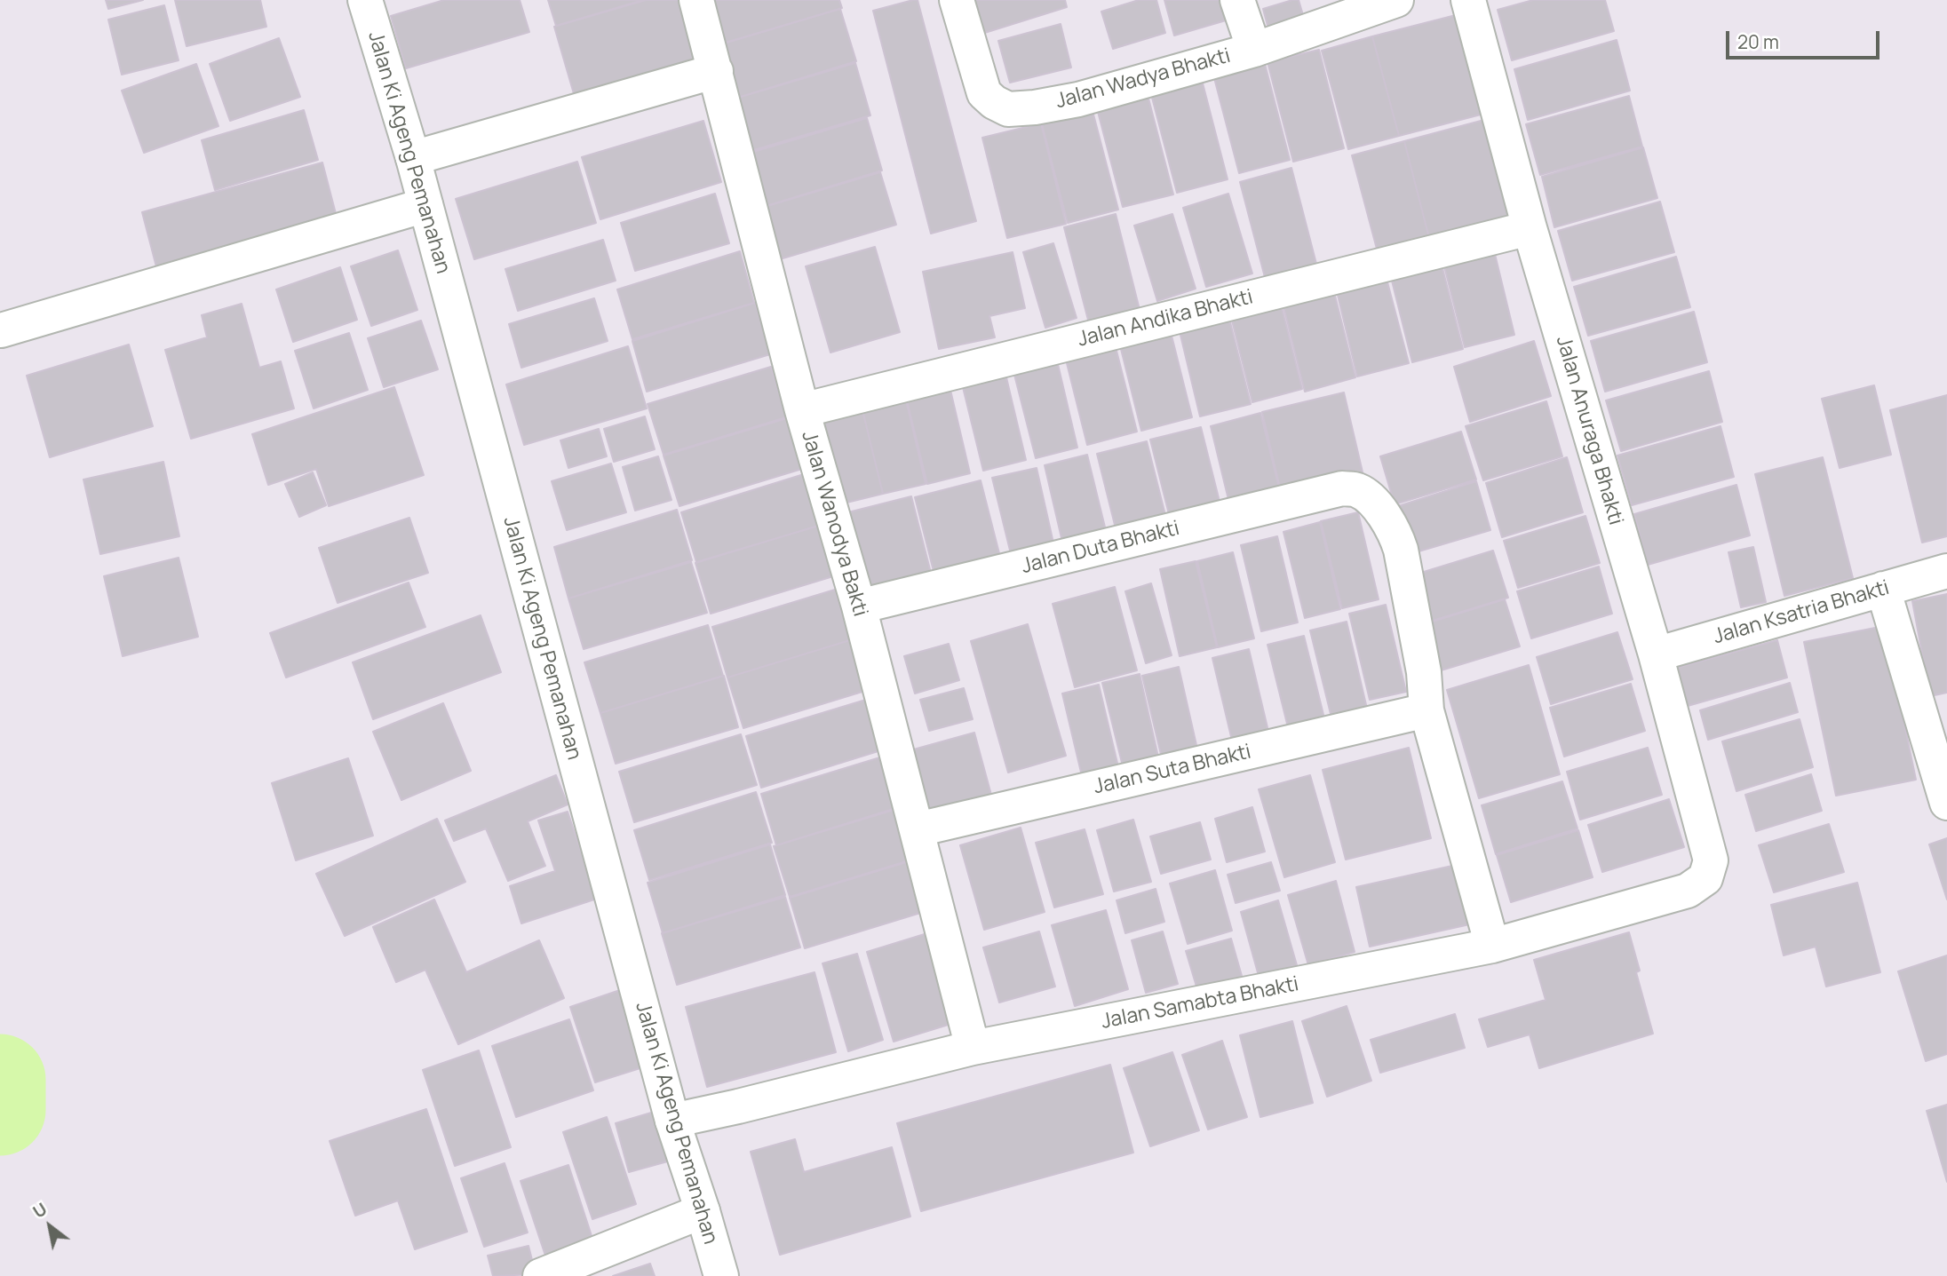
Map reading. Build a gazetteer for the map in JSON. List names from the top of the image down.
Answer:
{
  "streets": {
    "street": [
      "Jalan Wadya Bhakti",
      "Jalan Ki Ageng Pemanahan",
      "Jalan Andika Bhakti",
      "Jalan Anuraga Bhakti",
      "Jalan Wanodya Bakti",
      "Jalan Duta Bhakti",
      "Jalan Ksatria Bhakti",
      "Jalan Suta Bhakti",
      "Jalan Samabta Bhakti"
    ]
  },
  "crossings": [
    ["Jalan Ki Ageng Pemanahan", "Jalan Samabta Bhakti"],
    ["Jalan Andika Bhakti", "Jalan Anuraga Bhakti"],
    ["Jalan Andika Bhakti", "Jalan Wanodya Bakti"],
    ["Jalan Anuraga Bhakti", "Jalan Ksatria Bhakti"],
    ["Jalan Anuraga Bhakti", "Jalan Samabta Bhakti"],
    ["Jalan Wanodya Bakti", "Jalan Duta Bhakti"],
    ["Jalan Wanodya Bakti", "Jalan Suta Bhakti"],
    ["Jalan Wanodya Bakti", "Jalan Samabta Bhakti"],
    ["Jalan Duta Bhakti", "Jalan Suta Bhakti"]
  ],
  "scale_bar": "20 m",
  "north": "top left"
}
